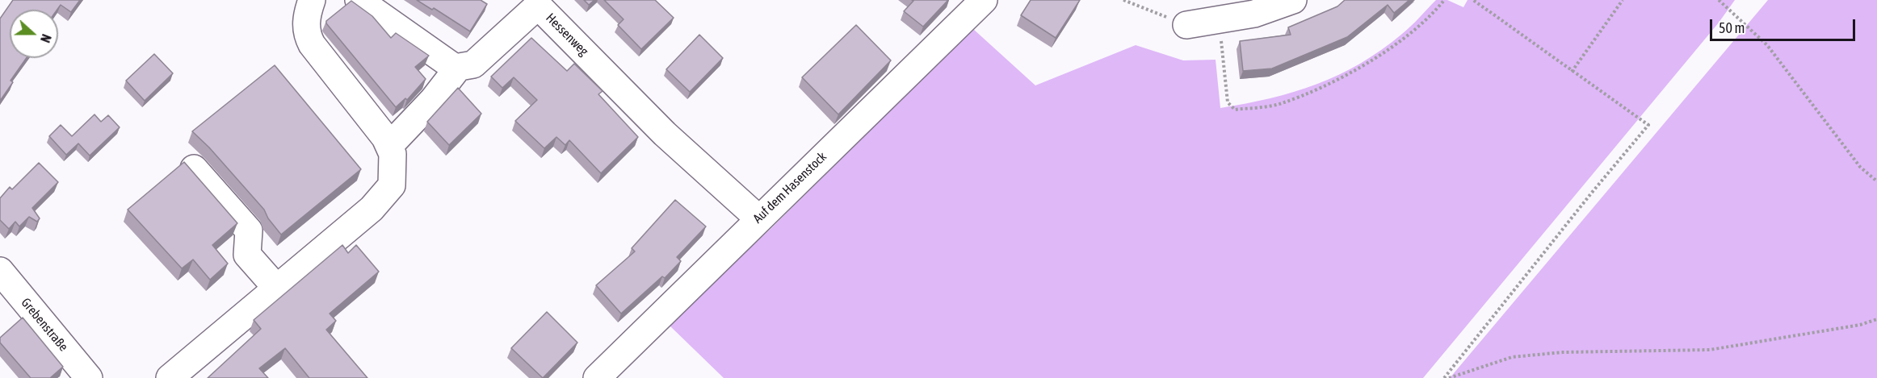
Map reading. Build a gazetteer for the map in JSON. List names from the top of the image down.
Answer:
{
  "streets": {
    "street": ["Hessenweg", "Auf dem Hasenstock", "Grebenstraße"]
  },
  "crossings": [
    ["Hessenweg", "Auf dem Hasenstock"]
  ],
  "scale_bar": "50 m",
  "north": "right"
}
